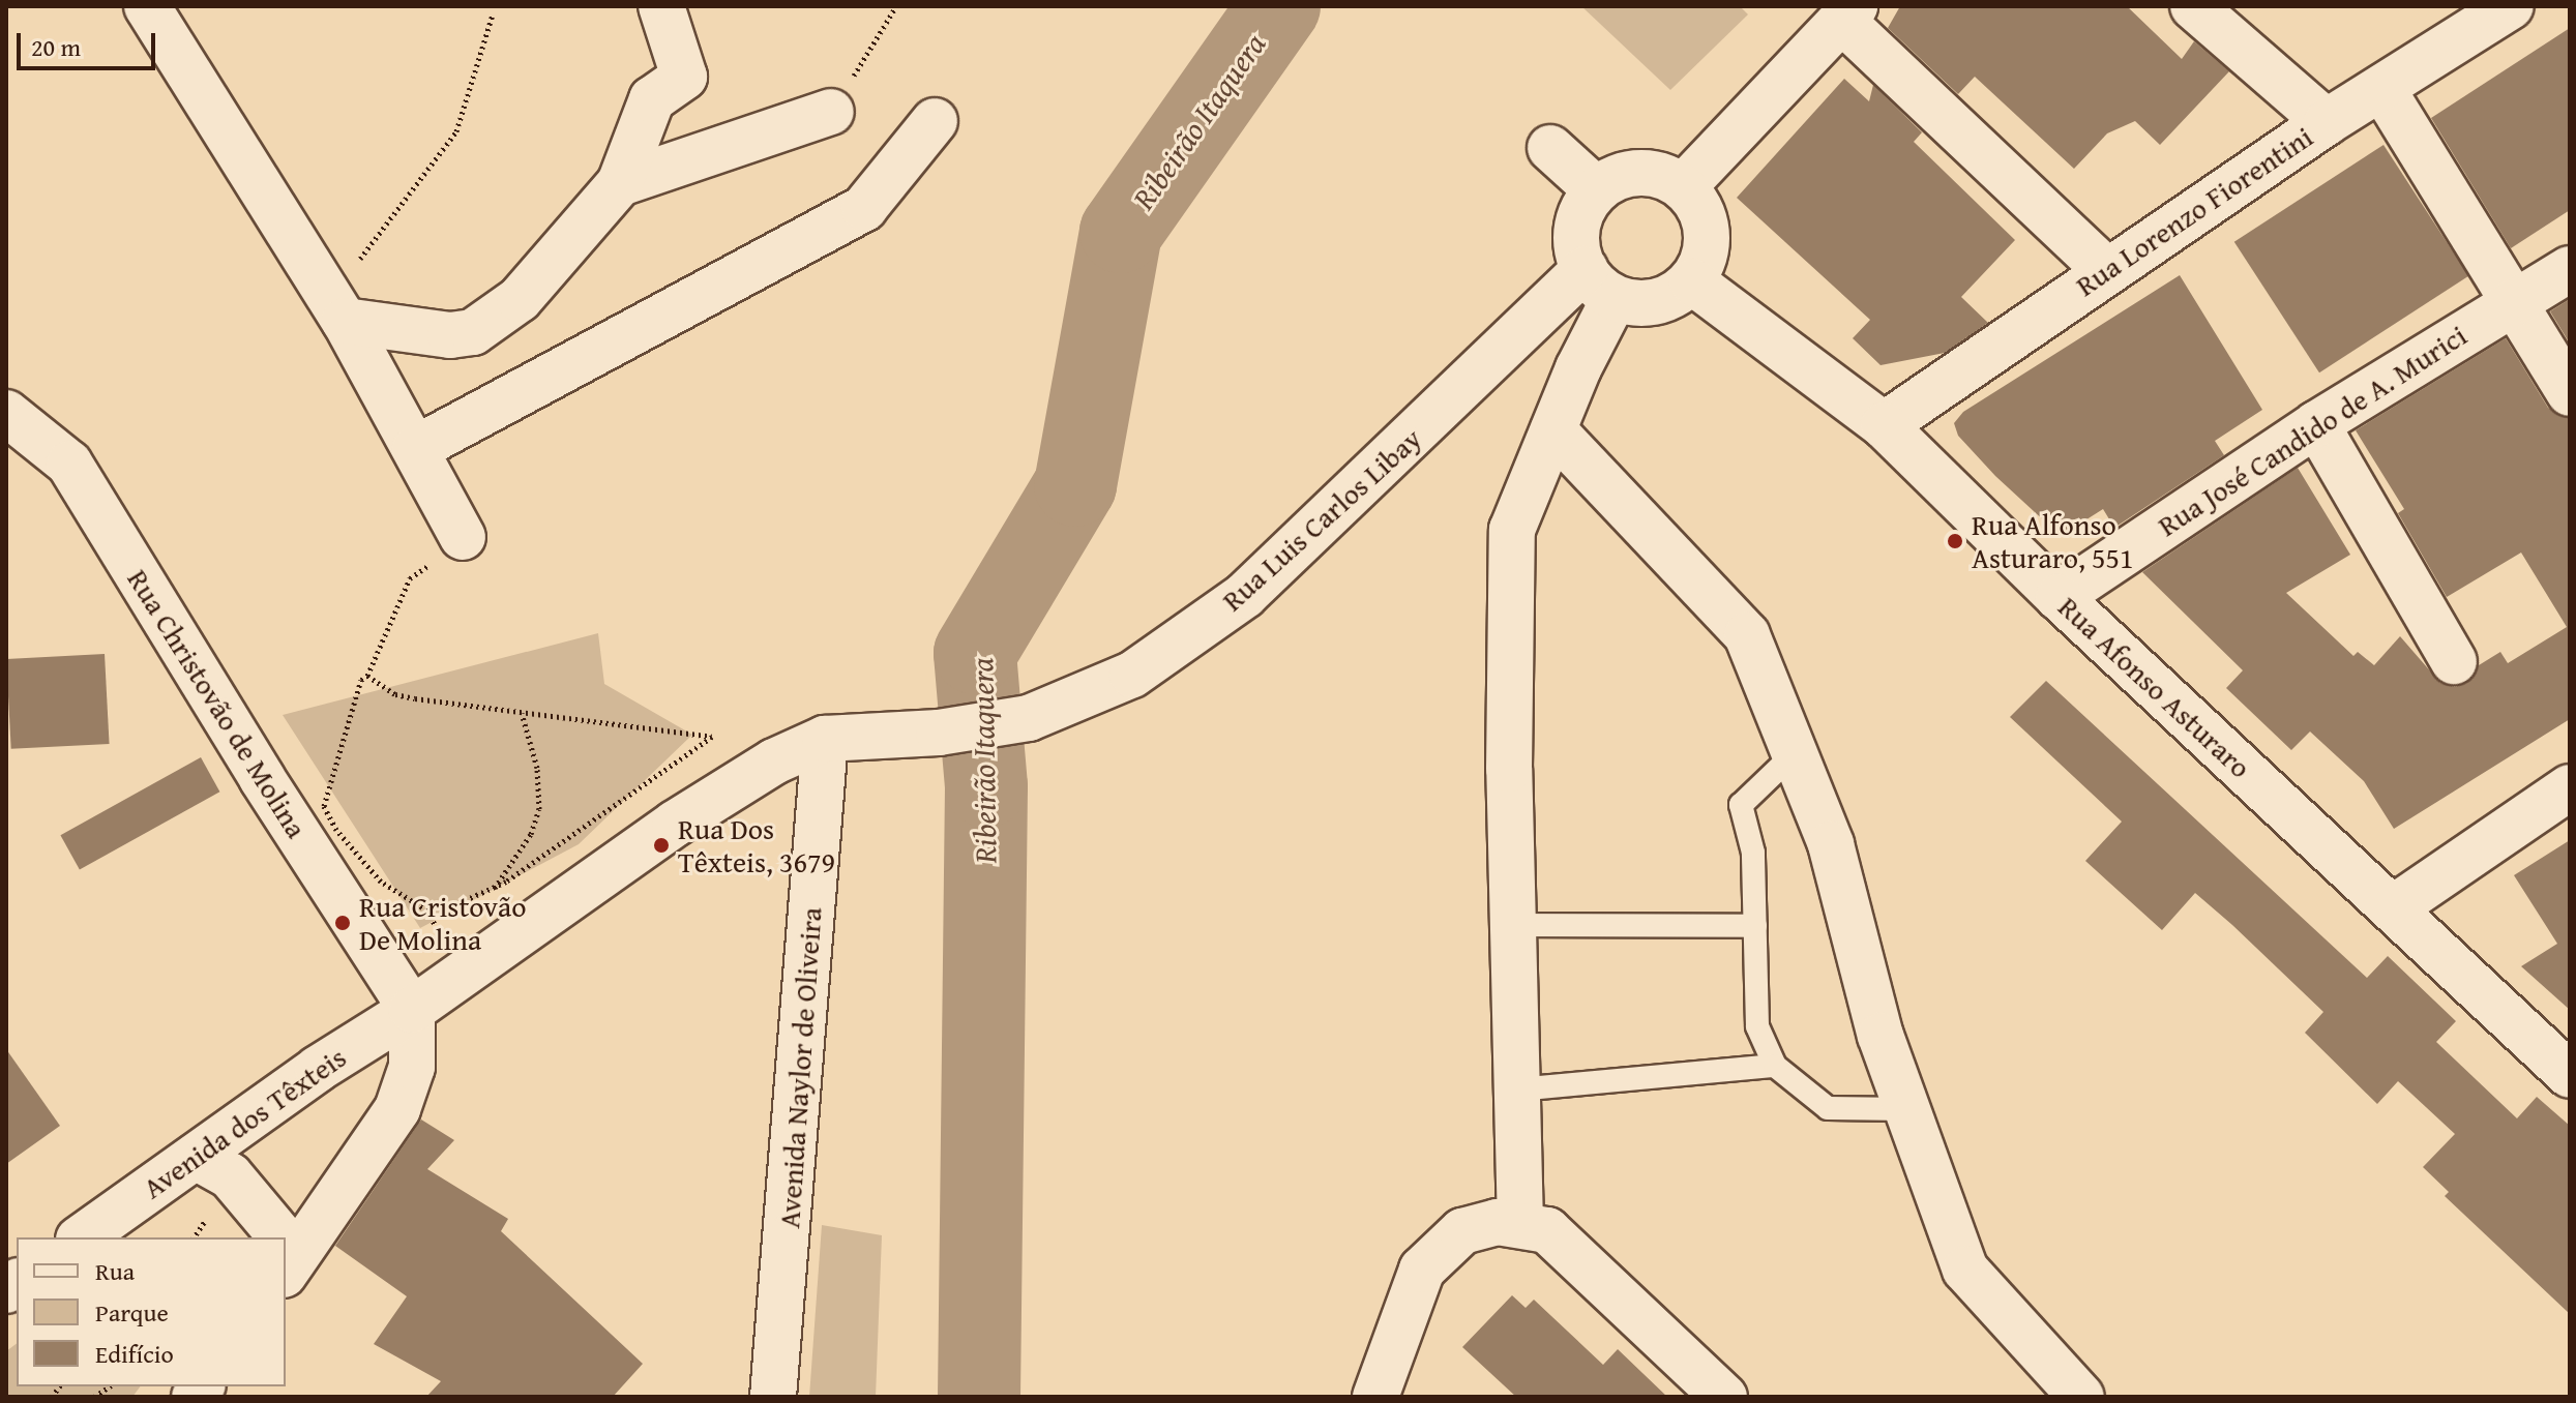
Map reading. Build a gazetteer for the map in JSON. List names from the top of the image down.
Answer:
{
  "streets": {
    "street": [
      "Rua Lorenzo Fiorentini",
      "Rua José Candido de A. Murici",
      "Rua Luis Carlos Libay",
      "Rua Afonso Asturaro",
      "Rua Christovão de Molina",
      "Avenida Naylor de Oliveira",
      "Avenida dos Têxteis"
    ]
  },
  "crossings": [
    ["Rua Lorenzo Fiorentini", "Rua Afonso Asturaro"],
    ["Rua José Candido de A. Murici", "Rua Afonso Asturaro"],
    ["Rua Luis Carlos Libay", "Rua Afonso Asturaro"],
    ["Rua Luis Carlos Libay", "Rua Christovão de Molina"],
    ["Rua Luis Carlos Libay", "Avenida Naylor de Oliveira"],
    ["Rua Luis Carlos Libay", "Avenida dos Têxteis"],
    ["Rua Christovão de Molina", "Avenida dos Têxteis"]
  ],
  "water": ["Ribeirão Itaquera"],
  "places": ["Rua Alfonso Asturaro, 551", "Rua Dos Têxteis, 3679", "Rua Cristovão De Molina"],
  "legend": ["Rua", "Parque", "Edifício"],
  "scale_bar": "20 m"
}
